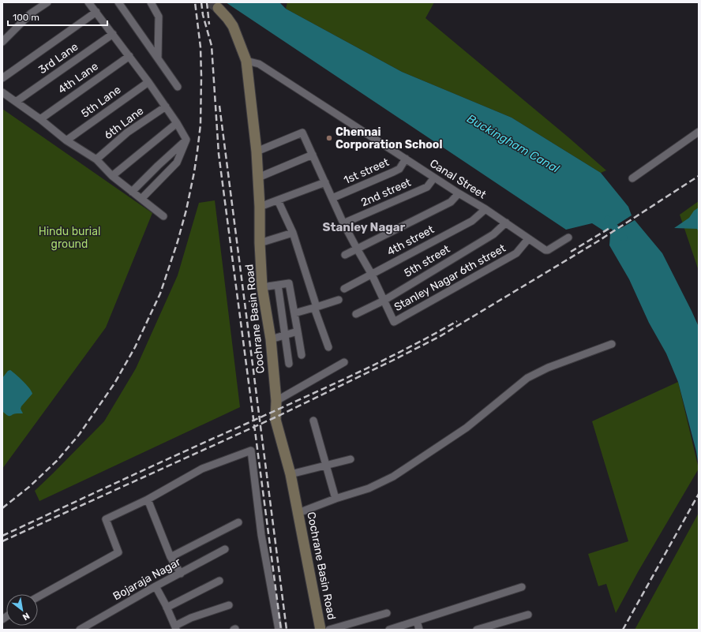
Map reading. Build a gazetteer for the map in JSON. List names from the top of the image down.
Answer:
{
  "streets": {
    "main road": ["Cochrane Basin Road"],
    "street": [
      "3rd Lane",
      "4th Lane",
      "5th Lane",
      "6th Lane",
      "1st street",
      "Canal Street",
      "2nd street",
      "4th street",
      "5th street",
      "Stanley Nagar 6th street",
      "Bojaraja Nagar"
    ]
  },
  "crossings": [
    ["1st street", "Canal Street"],
    ["Canal Street", "2nd street"],
    ["Canal Street", "4th street"],
    ["Canal Street", "5th street"],
    ["Canal Street", "Stanley Nagar 6th street"],
    ["Canal Street", "Cochrane Basin Road"],
    ["5th street", "Stanley Nagar 6th street"]
  ],
  "districts": ["Stanley Nagar"],
  "water": ["Buckingham Canal"],
  "parks": ["Hindu burial ground"],
  "places": ["Chennai Corporation School"],
  "scale_bar": "100 m",
  "north": "bottom right"
}
